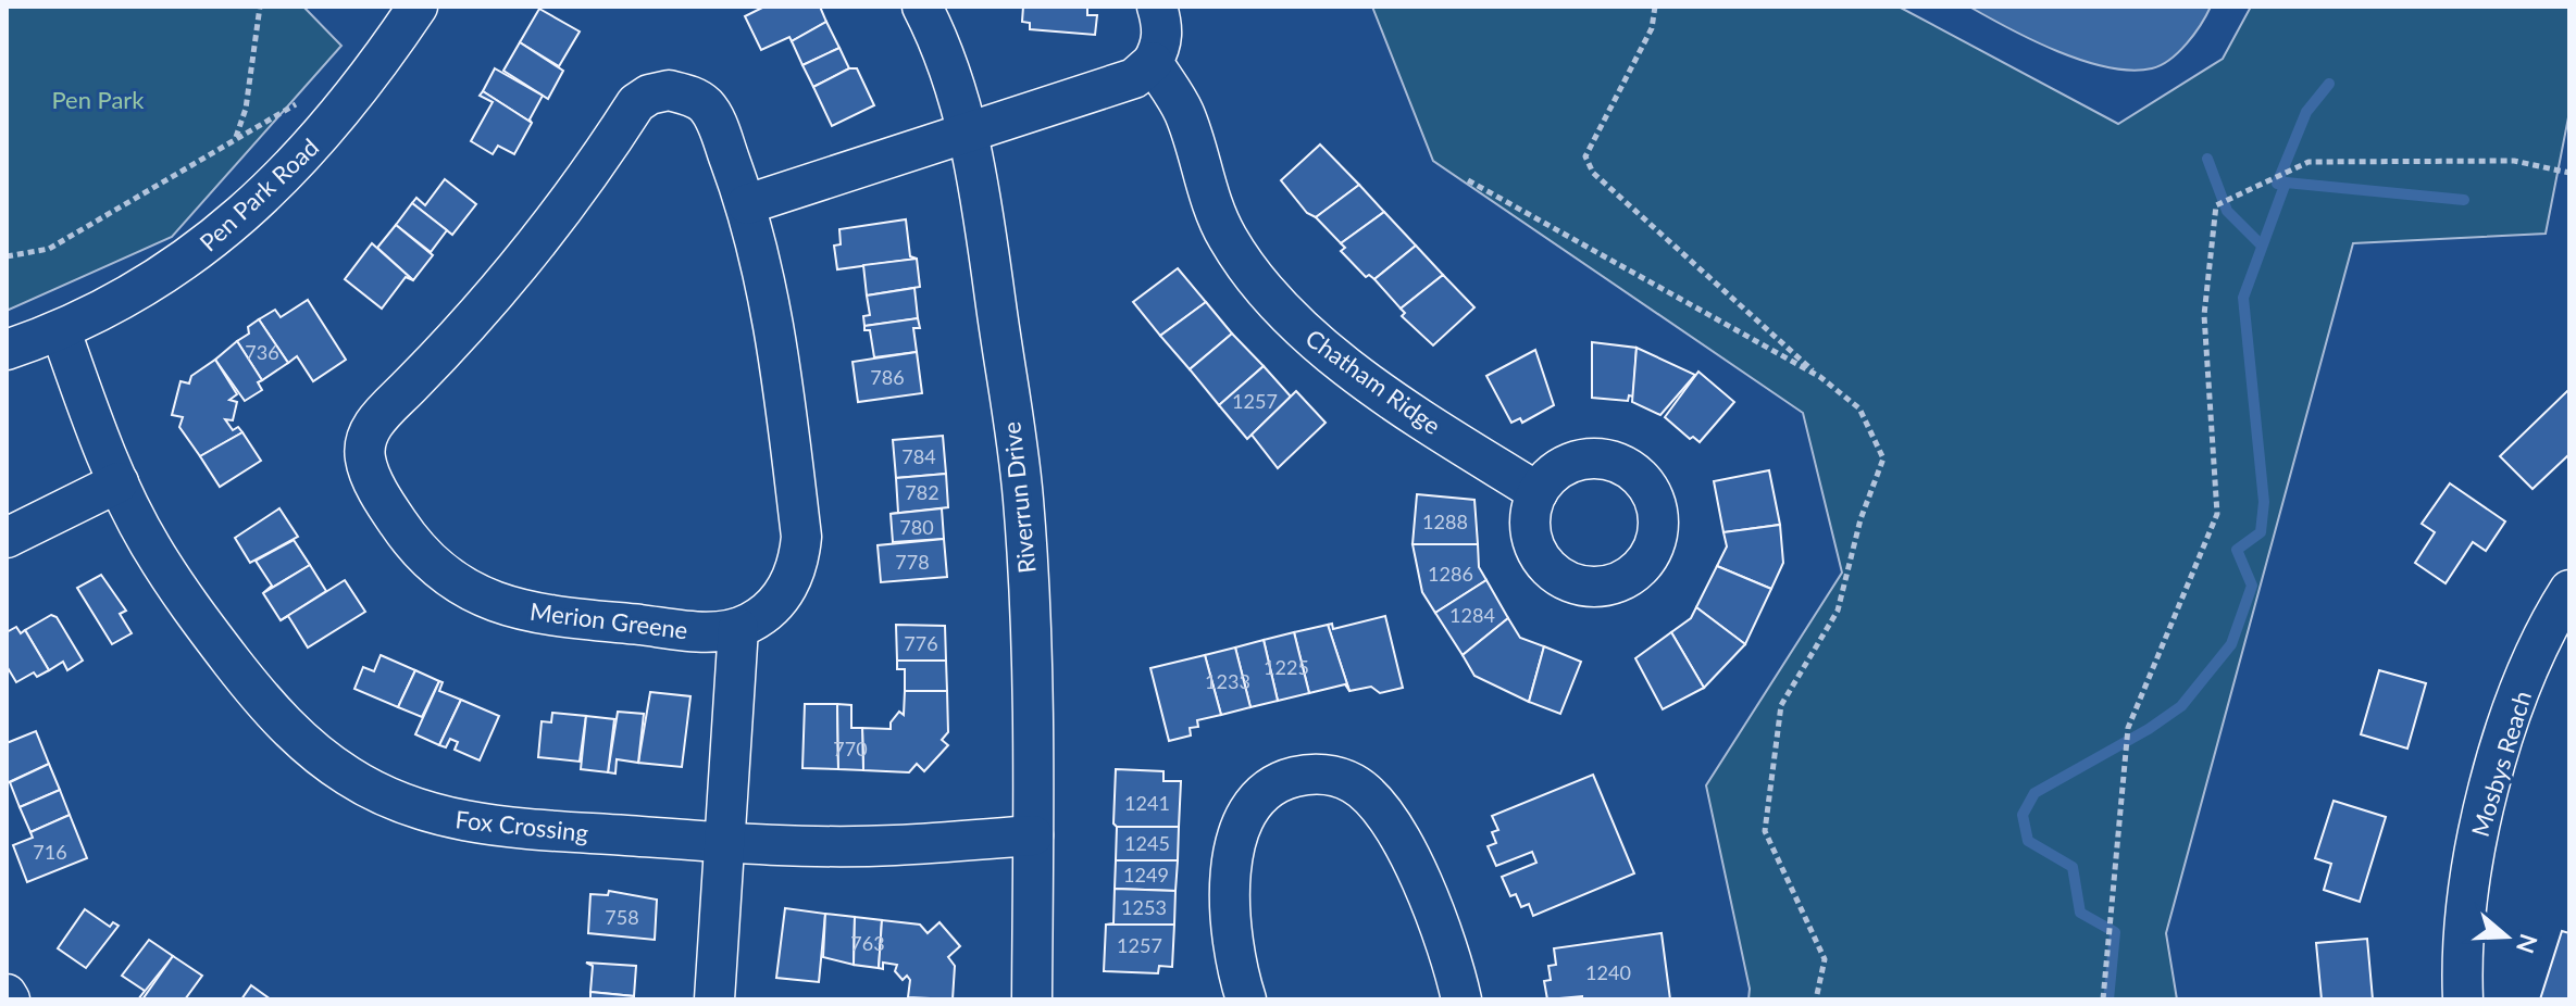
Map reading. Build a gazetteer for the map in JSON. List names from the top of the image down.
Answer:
{
  "streets": {
    "street": [
      "Pen Park Road",
      "Chatham Ridge",
      "Riverrun Drive",
      "Merion Greene",
      "Mosbys Reach",
      "Fox Crossing"
    ]
  },
  "crossings": [
    ["Pen Park Road", "Fox Crossing"],
    ["Riverrun Drive", "Fox Crossing"]
  ],
  "parks": ["Pen Park"],
  "house_numbers": [
    "736",
    "786",
    "1257",
    "784",
    "782",
    "1288",
    "780",
    "778",
    "1286",
    "1284",
    "776",
    "1225",
    "1233",
    "770",
    "1241",
    "1245",
    "716",
    "1249",
    "1253",
    "758",
    "763",
    "1257",
    "1240"
  ],
  "north": "right"
}
